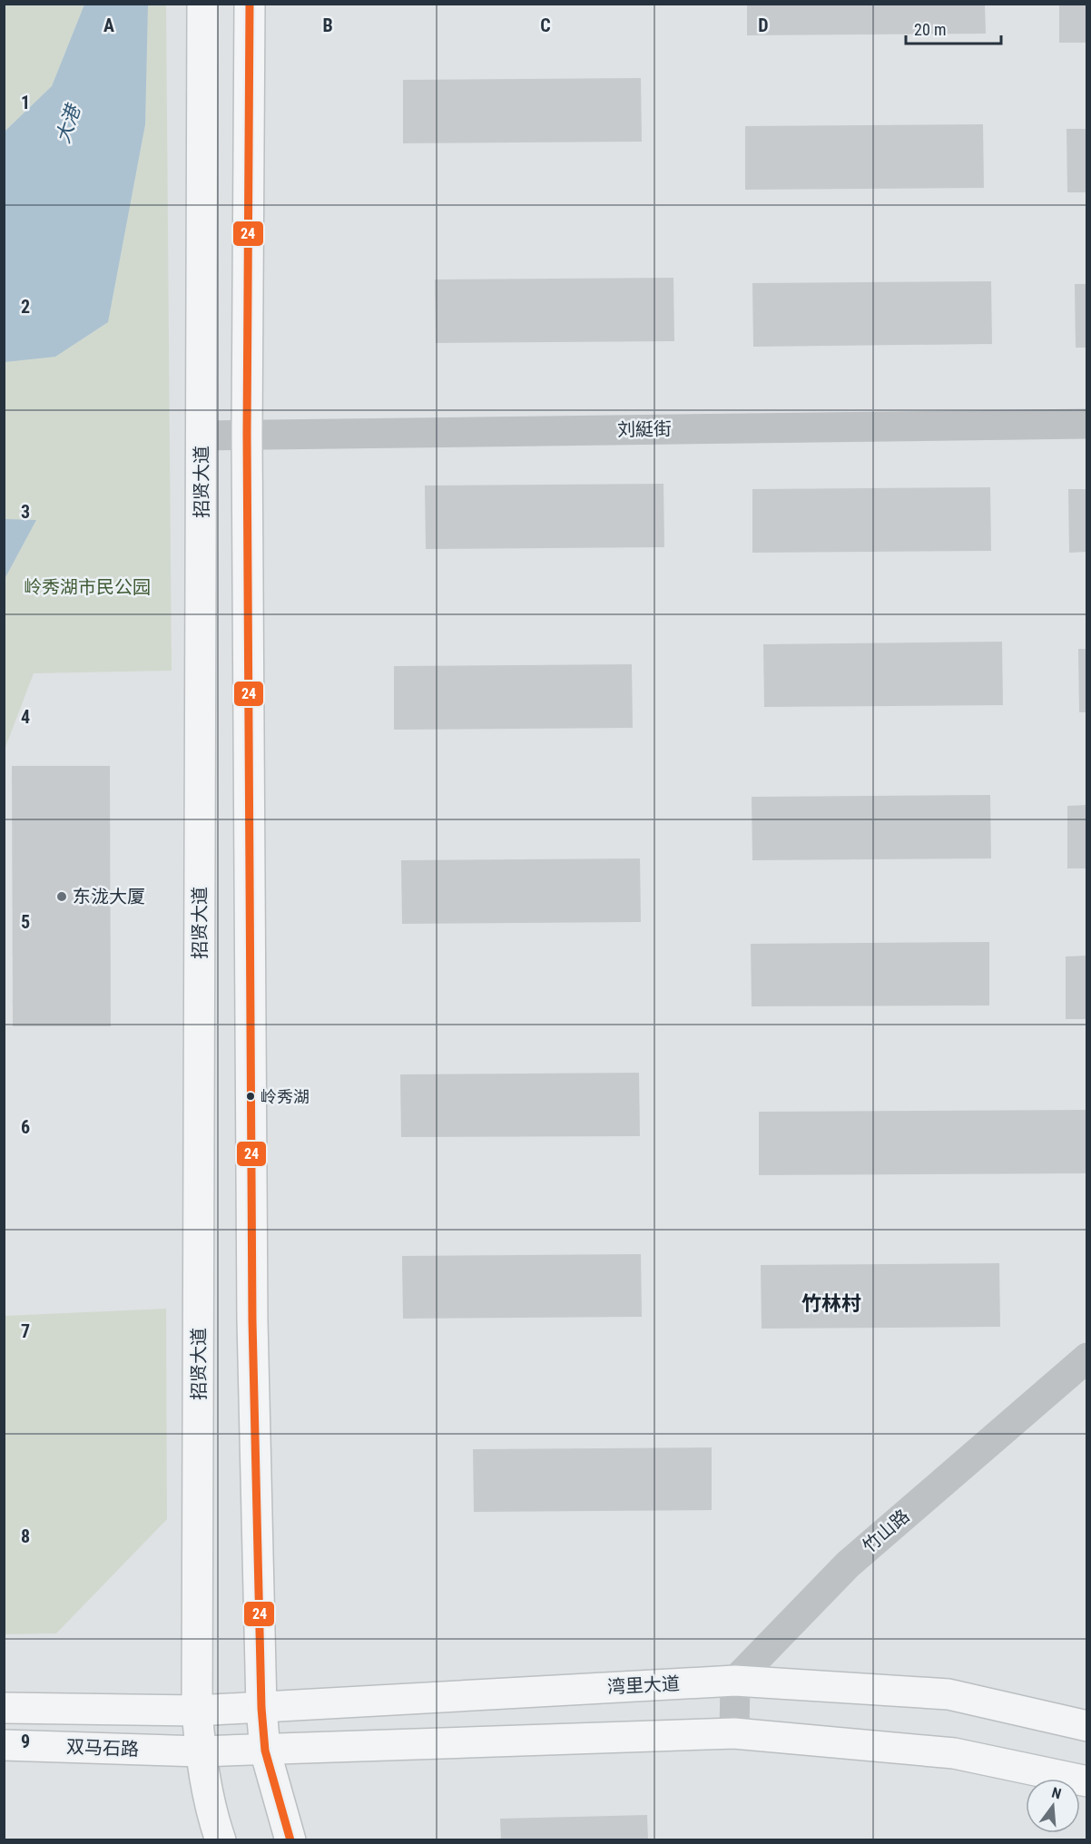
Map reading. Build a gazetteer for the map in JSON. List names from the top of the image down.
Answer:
{
  "streets": {
    "main road": ["招贤大道", "湾里大道", "双马石路"],
    "street": ["刘綎街", "竹山路"]
  },
  "crossings": [
    ["刘綎街", "招贤大道"],
    ["招贤大道", "湾里大道"],
    ["招贤大道", "双马石路"],
    ["竹山路", "湾里大道"],
    ["湾里大道", "双马石路"]
  ],
  "districts": ["竹林村"],
  "water": ["大港"],
  "parks": ["岭秀湖市民公园"],
  "places": ["东泷大厦", "岭秀湖"],
  "lines": ["transit line 24"],
  "scale_bar": "20 m",
  "north": "top",
  "grid": {
    "columns": [
      "A",
      "B",
      "C",
      "D"
    ],
    "rows": [
      "1",
      "2",
      "3",
      "4",
      "5",
      "6",
      "7",
      "8",
      "9"
    ]
  }
}
